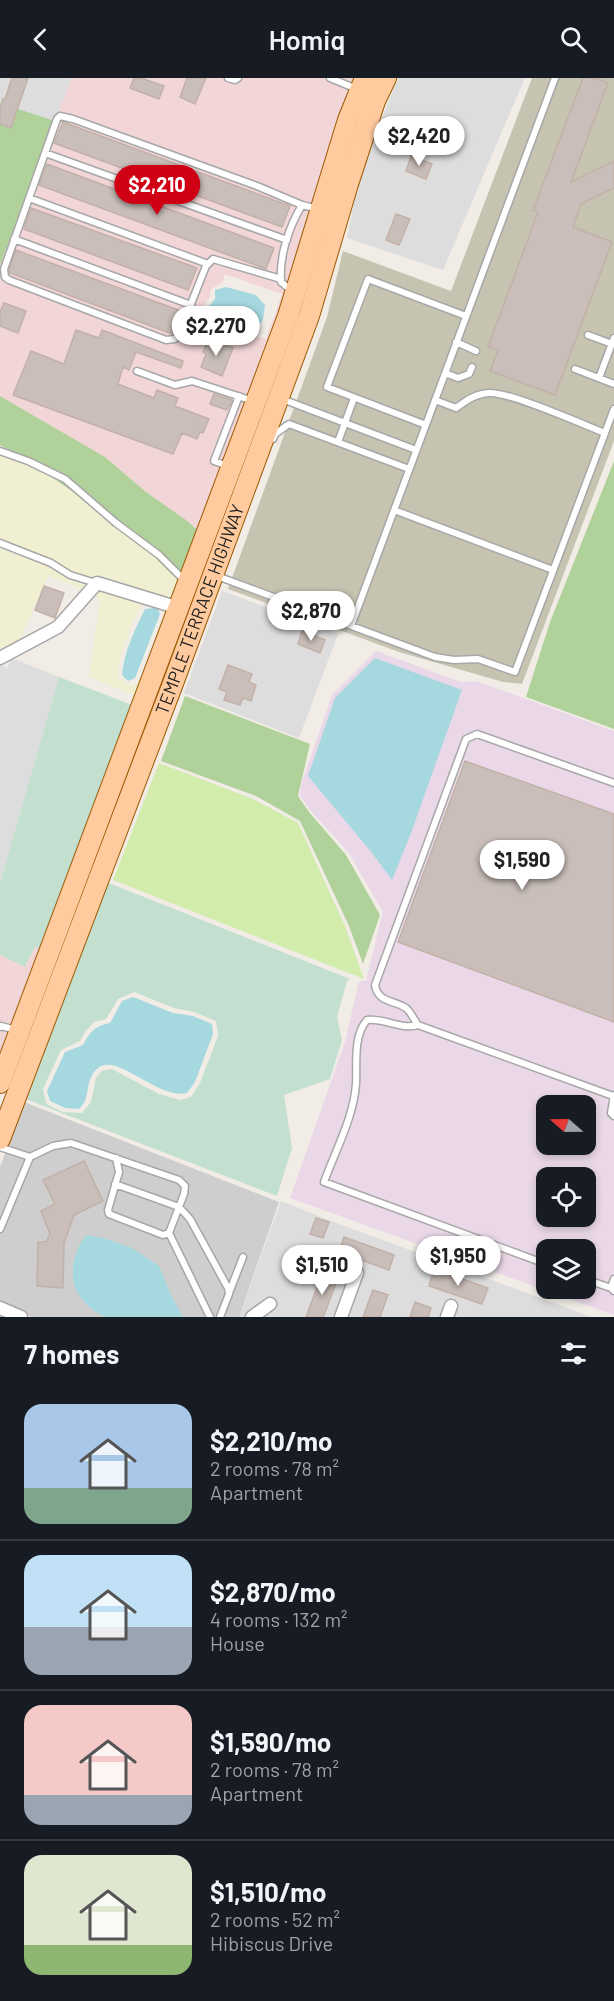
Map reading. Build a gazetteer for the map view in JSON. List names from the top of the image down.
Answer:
{
  "streets": {
    "main road": ["TEMPLE TERRACE HIGHWAY"]
  },
  "north": "left",
  "page": {
    "header": "Homiq",
    "price": [
      "$2,420",
      "$2,210",
      "$2,270",
      "$2,870",
      "$1,590",
      "$1,950",
      "$1,510"
    ],
    "heading": "7 homes",
    "list": [
      {
        "name": "$2,210/mo",
        "note": "2 rooms · 78 m² · Apartment"
      },
      {
        "name": "$2,870/mo",
        "note": "4 rooms · 132 m² · House"
      },
      {
        "name": "$1,590/mo",
        "note": "2 rooms · 78 m² · Apartment"
      },
      {
        "name": "$1,510/mo",
        "note": "2 rooms · 52 m² · Hibiscus Drive"
      }
    ]
  }
}
